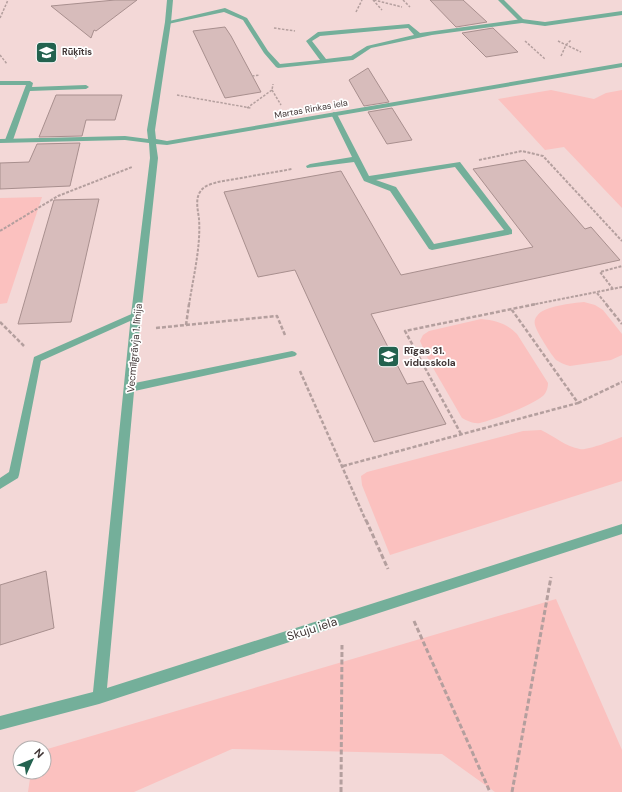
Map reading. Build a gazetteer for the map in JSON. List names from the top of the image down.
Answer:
{
  "streets": {
    "street": ["Martas Rinkas iela", "Vecmīlgrāvja 1. līnija", "Skuju iela"]
  },
  "crossings": [
    ["Martas Rinkas iela", "Vecmīlgrāvja 1. līnija"],
    ["Vecmīlgrāvja 1. līnija", "Skuju iela"]
  ],
  "places": {
    "school or university": ["Rūķītis", "Rīgas 31. vidusskola"]
  },
  "north": "top right"
}
